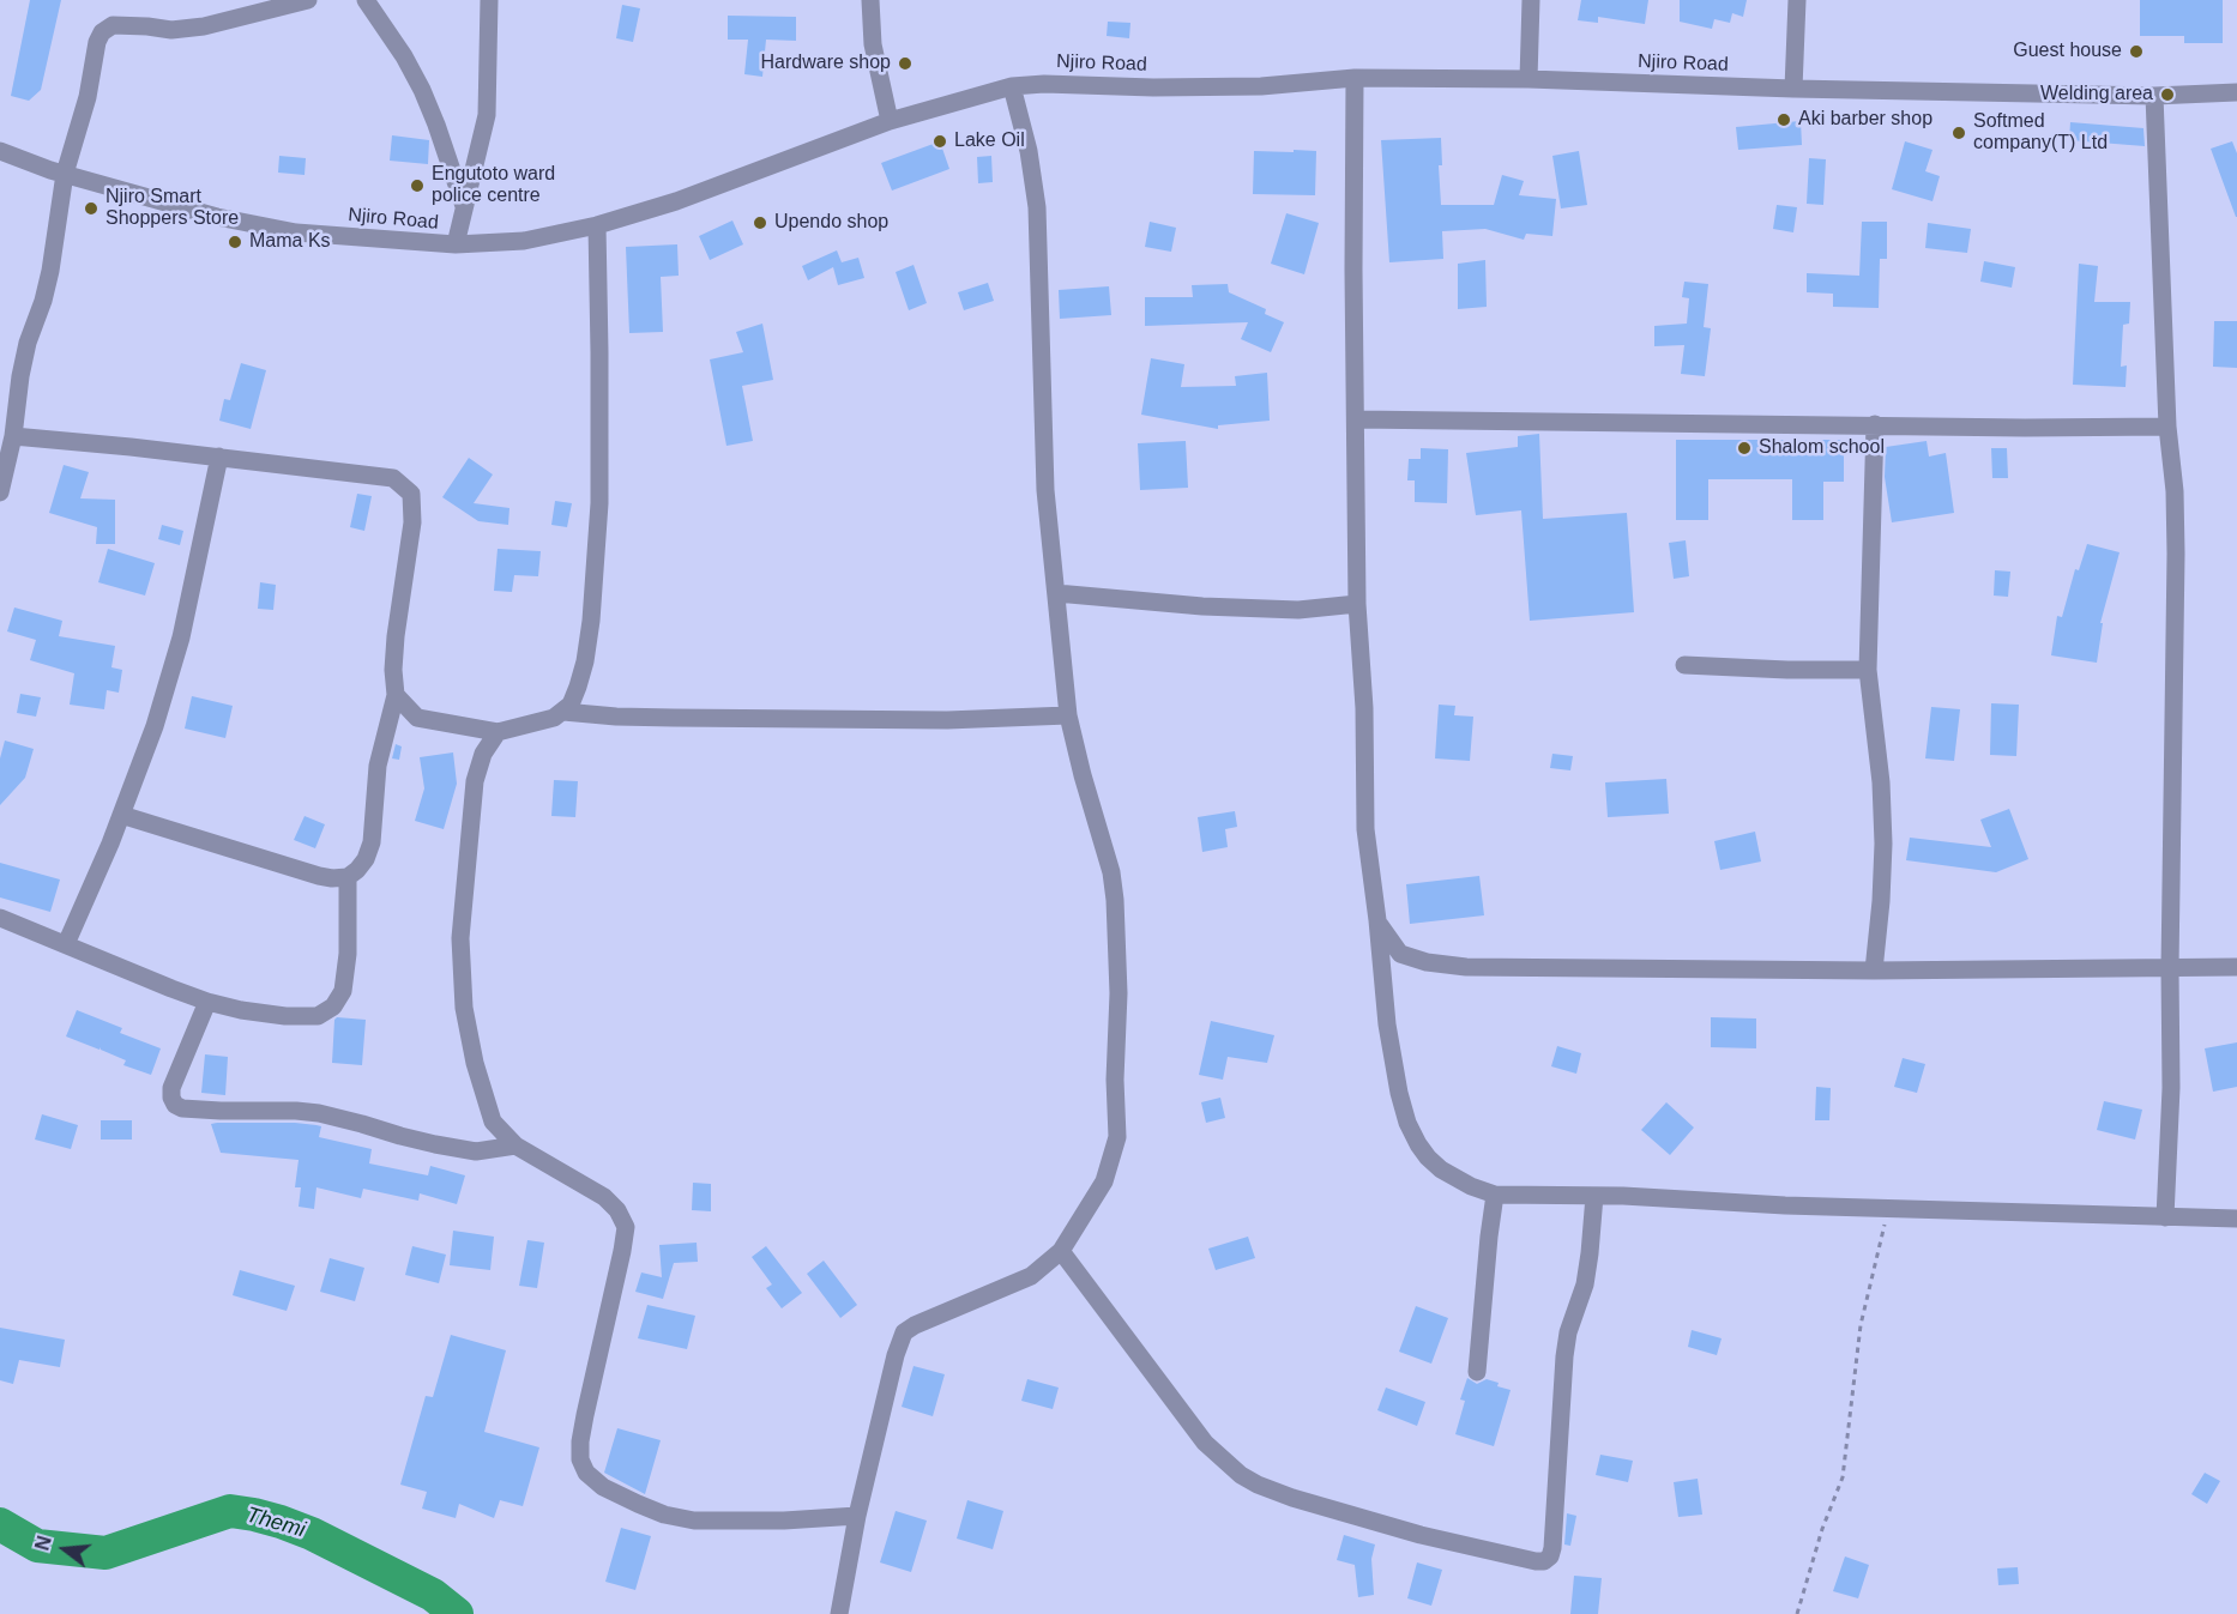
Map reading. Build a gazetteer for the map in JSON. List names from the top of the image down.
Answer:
{
  "streets": {
    "street": ["Njiro Road"]
  },
  "water": ["Themi"],
  "places": [
    "Guest house",
    "Hardware shop",
    "Welding area",
    "Aki barber shop",
    "Softmed company(T) Ltd",
    "Lake Oil",
    "Engutoto ward police centre",
    "Njiro Smart Shoppers Store",
    "Upendo shop",
    "Mama Ks",
    "Shalom school"
  ],
  "north": "left"
}
